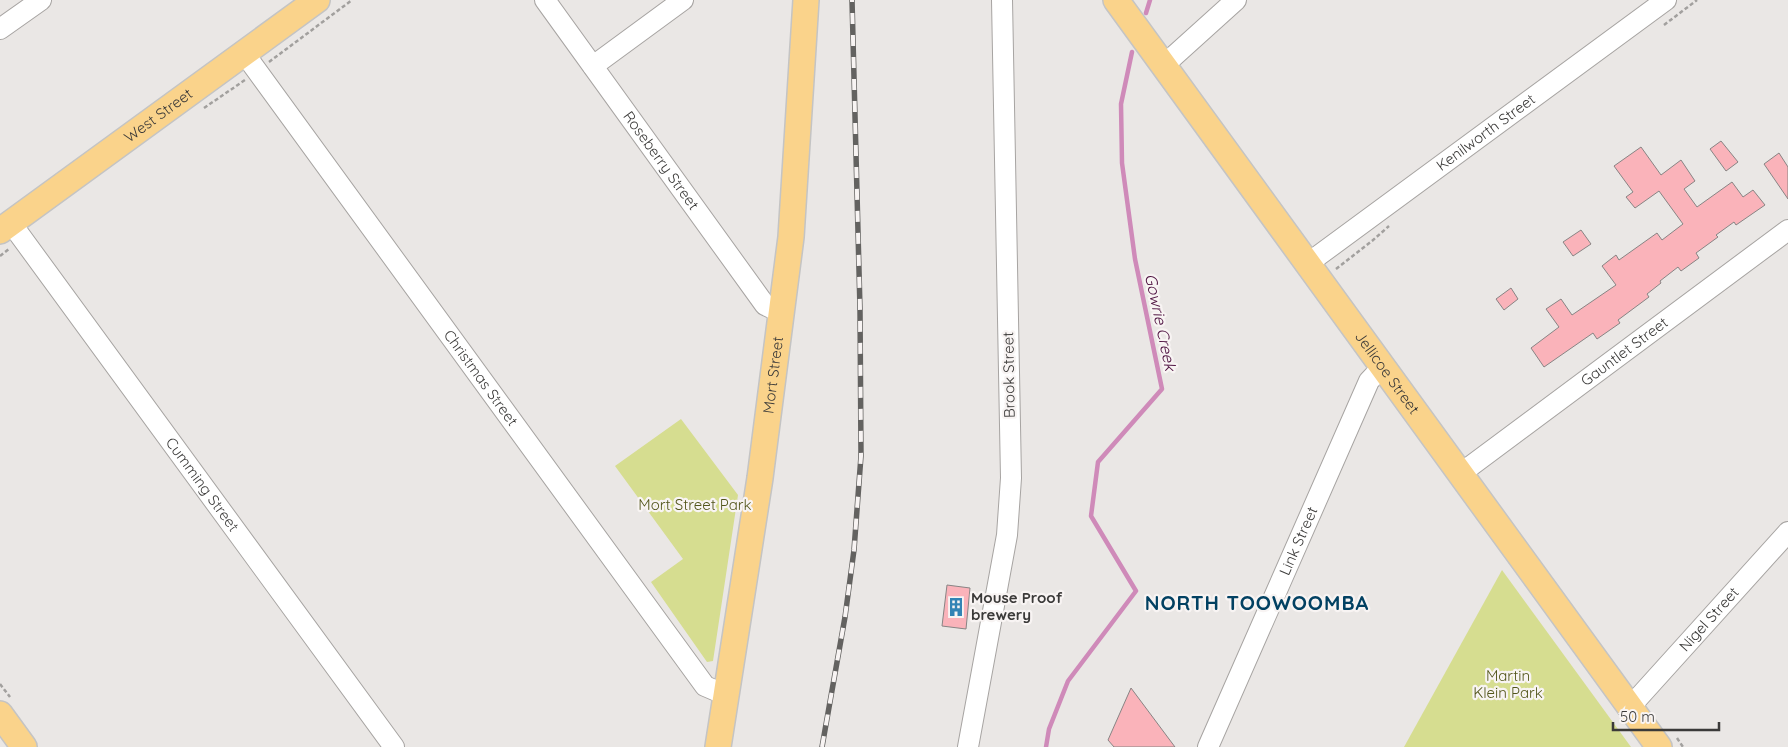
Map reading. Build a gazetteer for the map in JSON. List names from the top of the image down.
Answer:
{
  "streets": {
    "main road": ["West Street", "Jellicoe Street", "Mort Street"],
    "street": [
      "Kenilworth Street",
      "Roseberry Street",
      "Gauntlet Street",
      "Brook Street",
      "Christmas Street",
      "Cumming Street",
      "Link Street",
      "Nigel Street"
    ]
  },
  "crossings": [
    ["West Street", "Christmas Street"],
    ["West Street", "Cumming Street"],
    ["Kenilworth Street", "Jellicoe Street"],
    ["Roseberry Street", "Mort Street"],
    ["Gauntlet Street", "Jellicoe Street"],
    ["Jellicoe Street", "Link Street"],
    ["Jellicoe Street", "Nigel Street"],
    ["Mort Street", "Christmas Street"]
  ],
  "districts": ["NORTH TOOWOOMBA"],
  "water": ["Gowrie Creek"],
  "parks": ["Mort Street Park", "Martin Klein Park"],
  "places": {
    "building": ["Mouse Proof brewery"]
  },
  "scale_bar": "50 m"
}
